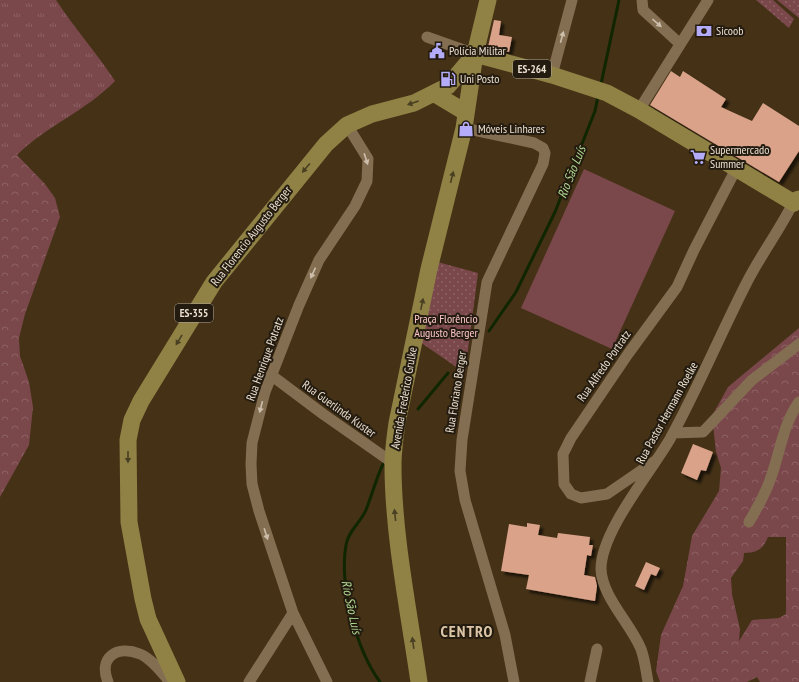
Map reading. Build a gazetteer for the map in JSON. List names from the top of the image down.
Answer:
{
  "streets": {
    "main road": [
      "ES-264",
      "Rua Florencio Augusto Berger",
      "ES-355",
      "Avenida Frederico Grulke"
    ],
    "street": [
      "Rua Henrique Potratz",
      "Rua Alfredo Portratz",
      "Rua Floriano Berger",
      "Rua Guerlinda Kuster",
      "Rua Pastor Hermann Roelke"
    ]
  },
  "crossings": [
    ["ES-264", "Rua Florencio Augusto Berger"],
    ["ES-264", "Rua Alfredo Portratz"],
    ["ES-264", "Avenida Frederico Grulke"],
    ["ES-264", "Rua Pastor Hermann Roelke"],
    ["Rua Florencio Augusto Berger", "Rua Henrique Potratz"],
    ["Rua Florencio Augusto Berger", "Avenida Frederico Grulke"],
    ["Rua Henrique Potratz", "Rua Guerlinda Kuster"],
    ["Rua Alfredo Portratz", "Rua Pastor Hermann Roelke"],
    ["Rua Floriano Berger", "Avenida Frederico Grulke"],
    ["Avenida Frederico Grulke", "Rua Guerlinda Kuster"]
  ],
  "one_way": ["Rua Florencio Augusto Berger", "Rua Henrique Potratz", "Avenida Frederico Grulke"],
  "districts": ["CENTRO"],
  "water": ["Rio São Luís"],
  "parks": ["Praça Florêncio Augusto Berger"],
  "places": {
    "bank": ["Sicoob"],
    "public building": ["Polícia Militar"],
    "fuel station": ["Uni Posto"],
    "shop": ["Móveis Linhares"],
    "supermarket": ["Supermercado Summer"]
  }
}
